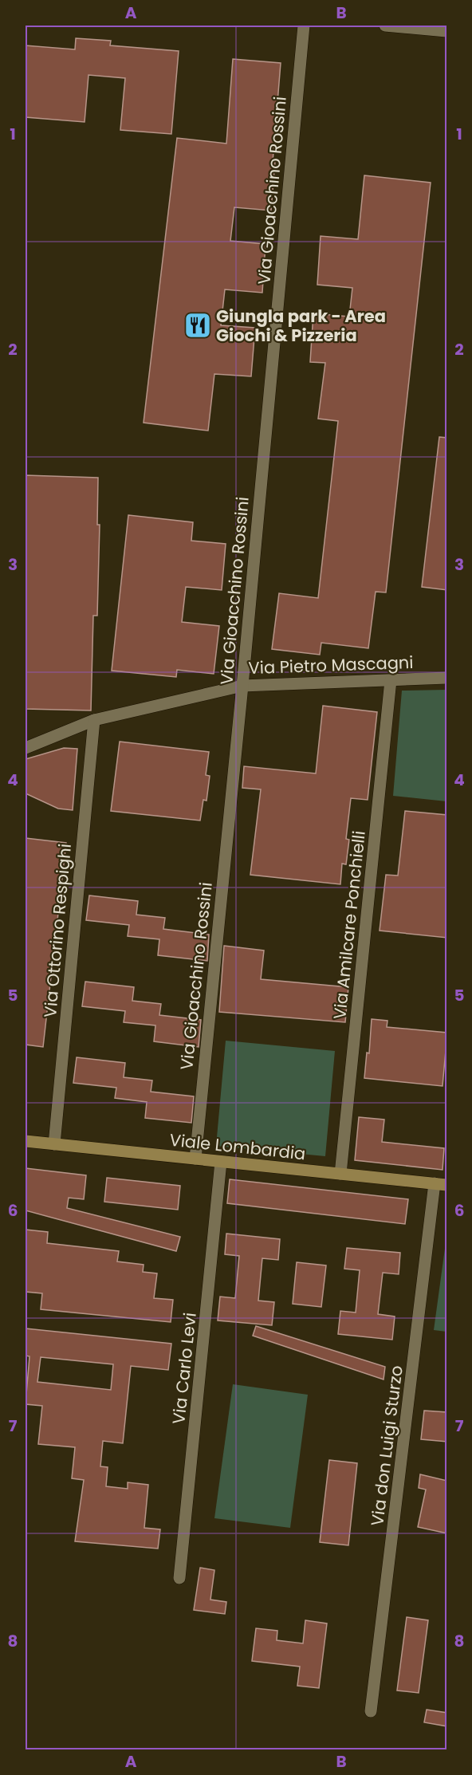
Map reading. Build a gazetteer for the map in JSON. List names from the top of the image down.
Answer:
{
  "streets": {
    "street": [
      "Via Gioacchino Rossini",
      "Via Pietro Mascagni",
      "Via Amilcare Ponchielli",
      "Via Ottorino Respighi",
      "Viale Lombardia",
      "Via Carlo Levi",
      "Via don Luigi Sturzo"
    ]
  },
  "crossings": [
    ["Via Gioacchino Rossini", "Via Pietro Mascagni"],
    ["Via Gioacchino Rossini", "Viale Lombardia"],
    ["Via Pietro Mascagni", "Via Amilcare Ponchielli"],
    ["Via Pietro Mascagni", "Via Ottorino Respighi"],
    ["Via Amilcare Ponchielli", "Viale Lombardia"],
    ["Via Ottorino Respighi", "Viale Lombardia"],
    ["Viale Lombardia", "Via Carlo Levi"],
    ["Viale Lombardia", "Via don Luigi Sturzo"]
  ],
  "places": {
    "restaurant": ["Giungla park - Area Giochi & Pizzeria"]
  },
  "grid": {
    "columns": ["A", "B"],
    "rows": [
      "1",
      "2",
      "3",
      "4",
      "5",
      "6",
      "7",
      "8"
    ]
  }
}
